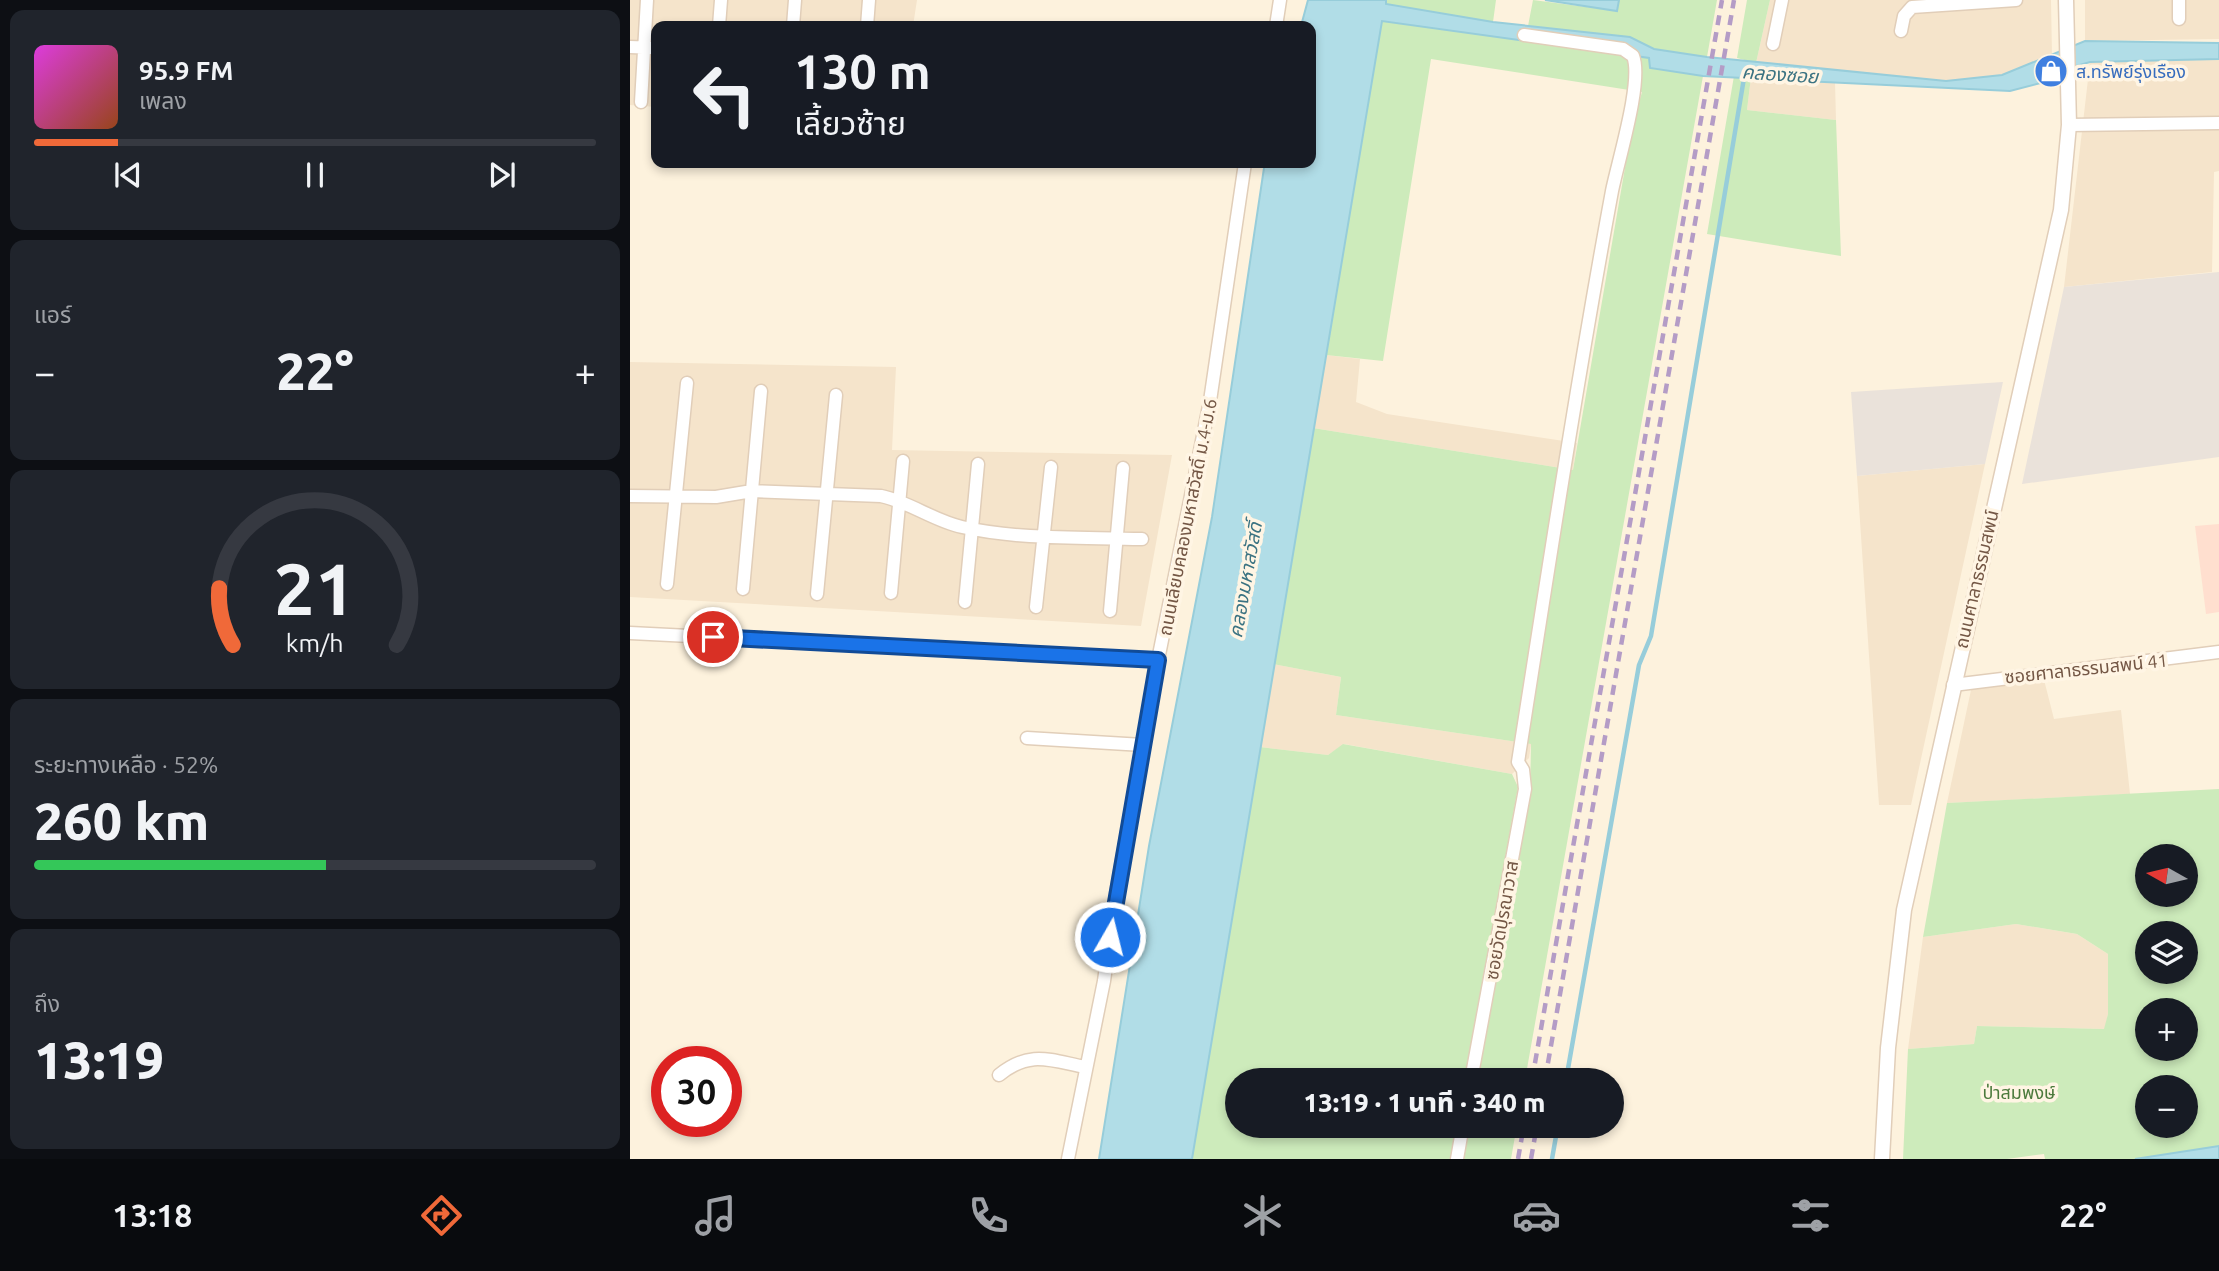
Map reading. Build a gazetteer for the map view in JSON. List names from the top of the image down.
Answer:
{
  "streets": {
    "street": [
      "ถนนเลียบคลองมหาสวัสดิ์ ม.4-ม.6",
      "ถนนศาลาธรรมสพน์",
      "ซอยศาลาธรรมสพน์ 41",
      "ซอยวัดปุรณาวาส"
    ]
  },
  "crossings": [
    ["ถนนศาลาธรรมสพน์", "ซอยศาลาธรรมสพน์ 41"]
  ],
  "water": ["คลองซอย", "คลองมหาสวัสดิ์"],
  "parks": ["ป่าสมพงษ์"],
  "places": {
    "shop": ["ส.ทรัพย์รุ่งเรือง"]
  },
  "north": "left",
  "page": {
    "turn": ["130 m", "เลี้ยวซ้าย"],
    "song": ["95.9 FM", "เพลง"],
    "tile": [
      "แอร์",
      ["ระยะทางเหลือ · 52%", "260 km"],
      ["ถึง", "13:19"]
    ],
    "heat": ["−", "22°", "+"],
    "map_buttons": ["+", "−"],
    "limit": "30",
    "trip": "13:19 · 1 นาที · 340 m",
    "tabs": ["13:18", "22°"],
    "gauge": ["21", "km/h"]
  }
}
